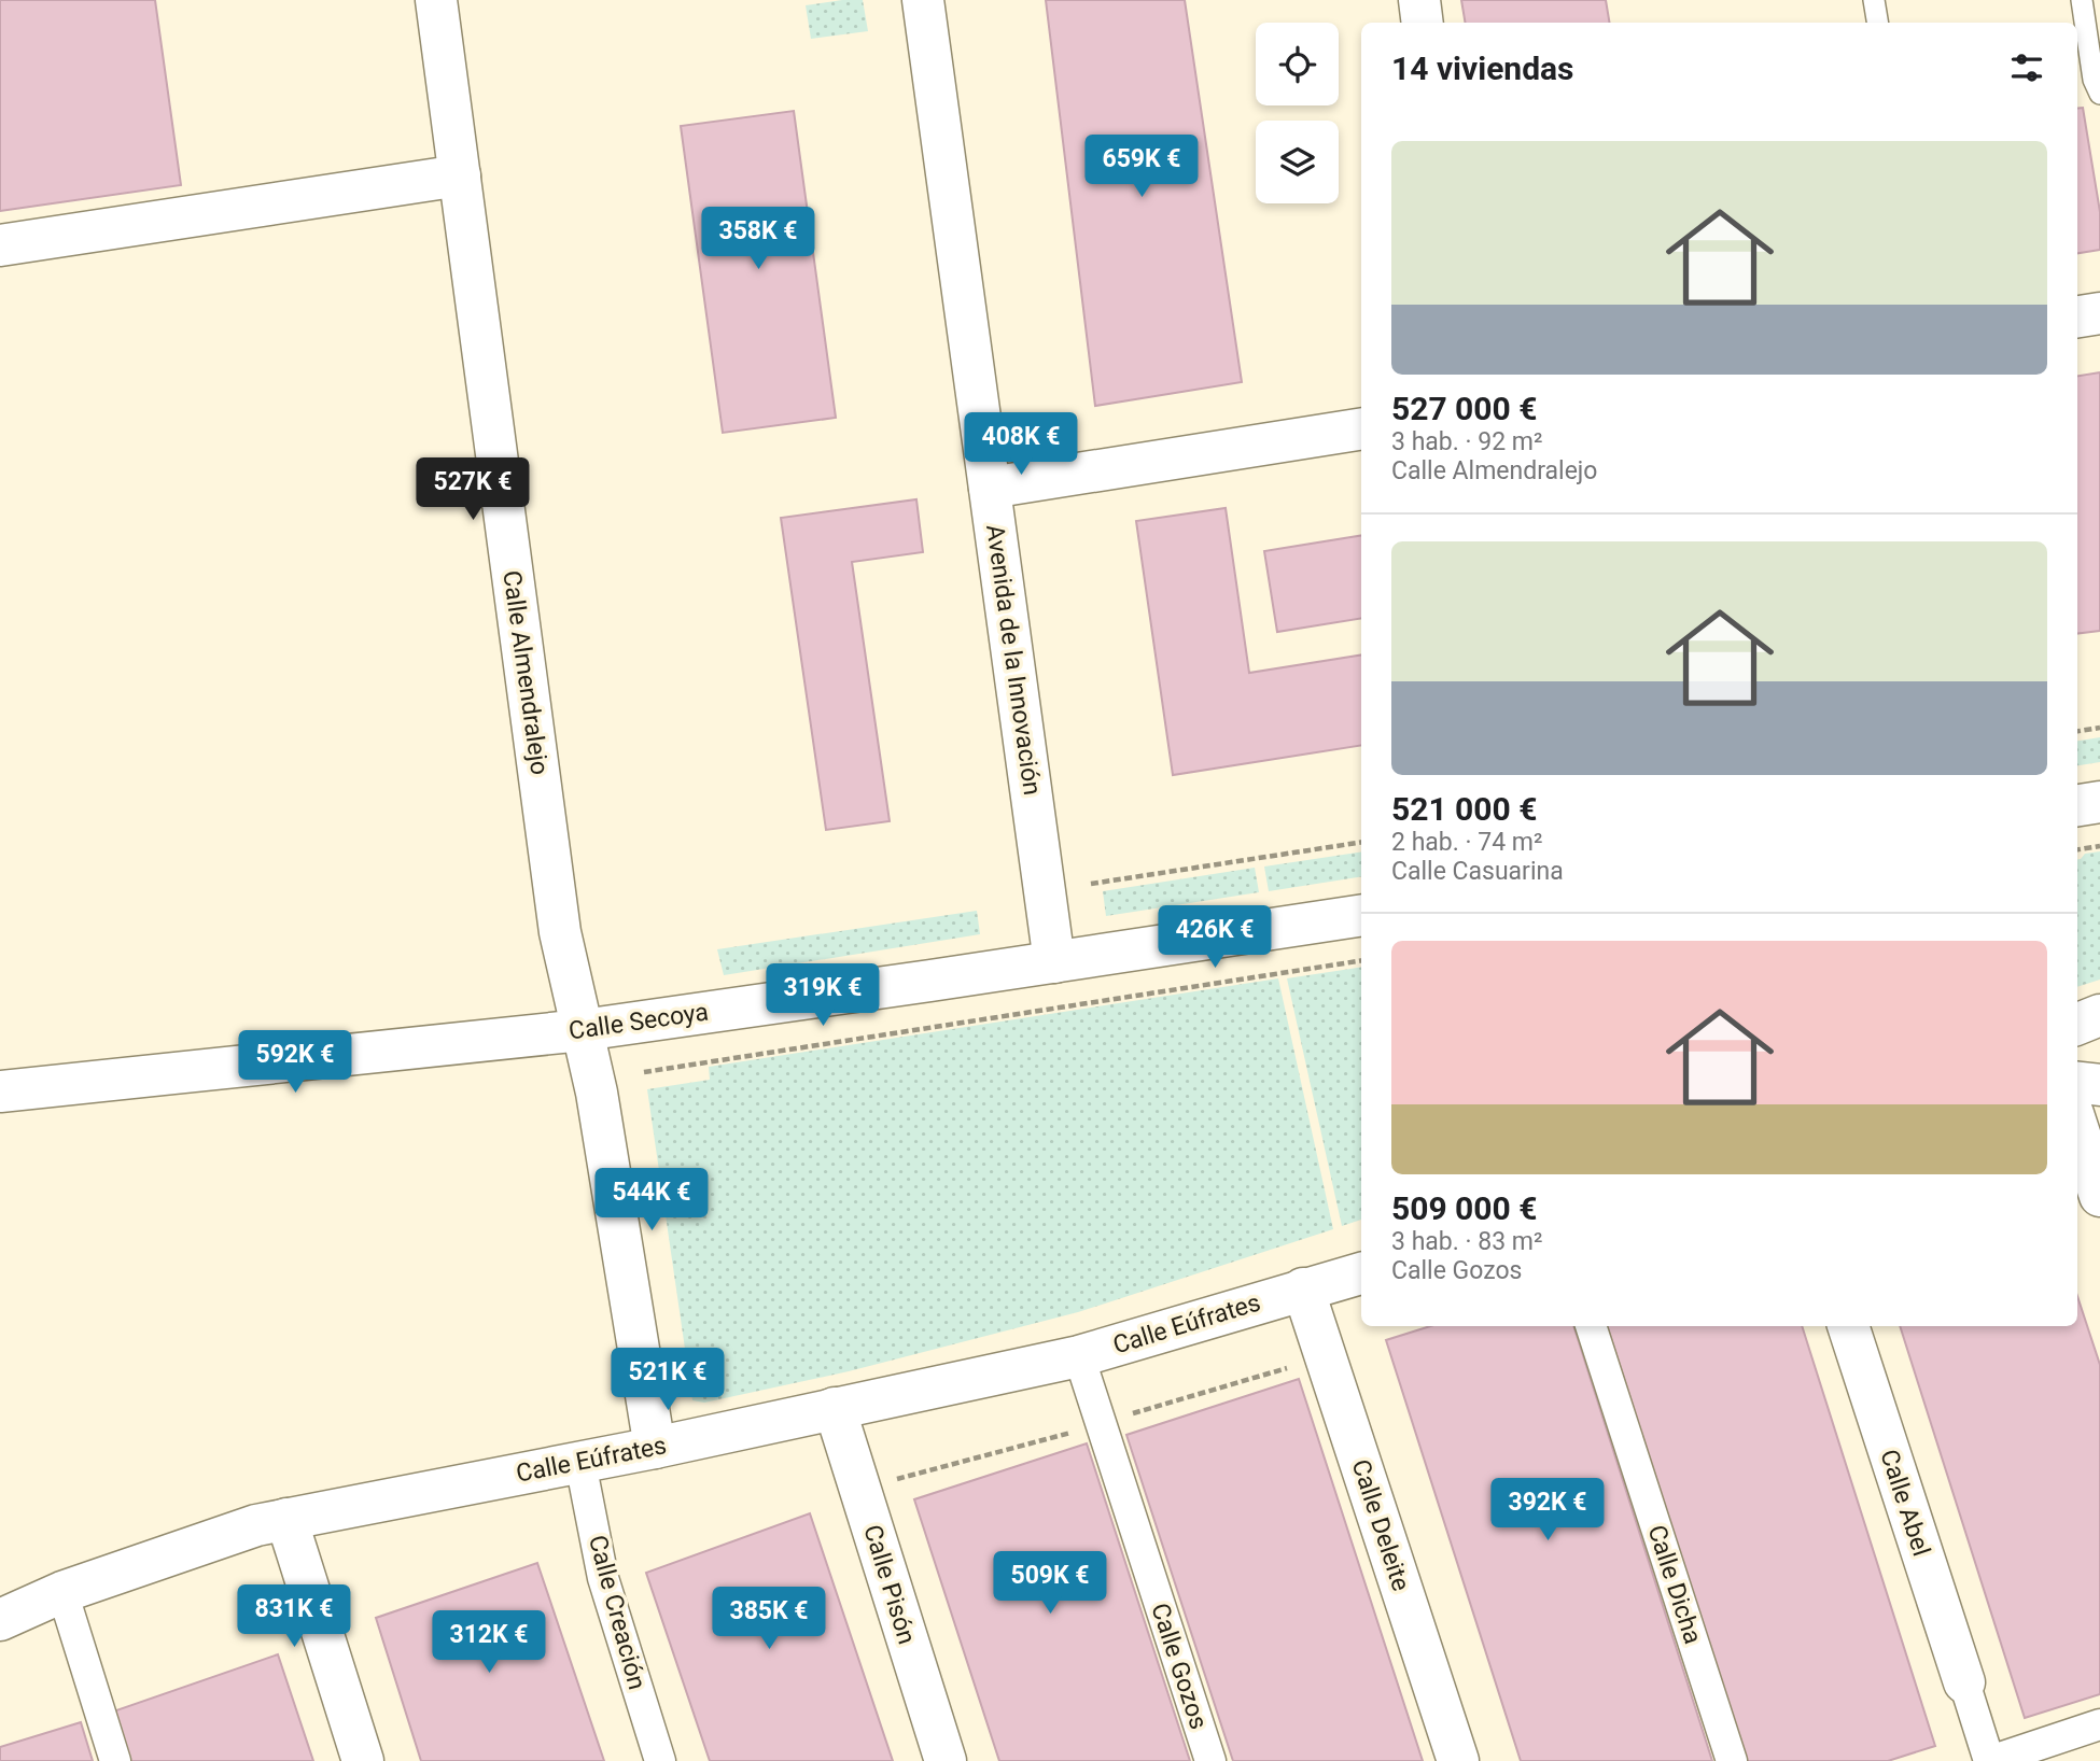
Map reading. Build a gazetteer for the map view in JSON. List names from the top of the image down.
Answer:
{
  "streets": {
    "street": [
      "Avenida de la Innovación",
      "Calle Almendralejo",
      "Calle Secoya",
      "Calle Eúfrates",
      "Calle Abel",
      "Calle Deleite",
      "Calle Pisón",
      "Calle Dicha",
      "Calle Creación",
      "Calle Gozos"
    ]
  },
  "crossings": [
    ["Avenida de la Innovación", "Calle Secoya"],
    ["Calle Almendralejo", "Calle Secoya"],
    ["Calle Almendralejo", "Calle Eúfrates"],
    ["Calle Eúfrates", "Calle Deleite"],
    ["Calle Eúfrates", "Calle Pisón"],
    ["Calle Eúfrates", "Calle Creación"],
    ["Calle Eúfrates", "Calle Gozos"]
  ],
  "page": {
    "heading": "14 viviendas",
    "list": [
      {
        "name": "527 000 €",
        "note": "3 hab. · 92 m² · Calle Almendralejo"
      },
      {
        "name": "521 000 €",
        "note": "2 hab. · 74 m² · Calle Casuarina"
      },
      {
        "name": "509 000 €",
        "note": "3 hab. · 83 m² · Calle Gozos"
      }
    ],
    "price": [
      "659K €",
      "358K €",
      "408K €",
      "527K €",
      "426K €",
      "319K €",
      "592K €",
      "544K €",
      "521K €",
      "392K €",
      "509K €",
      "831K €",
      "385K €",
      "312K €"
    ]
  }
}
